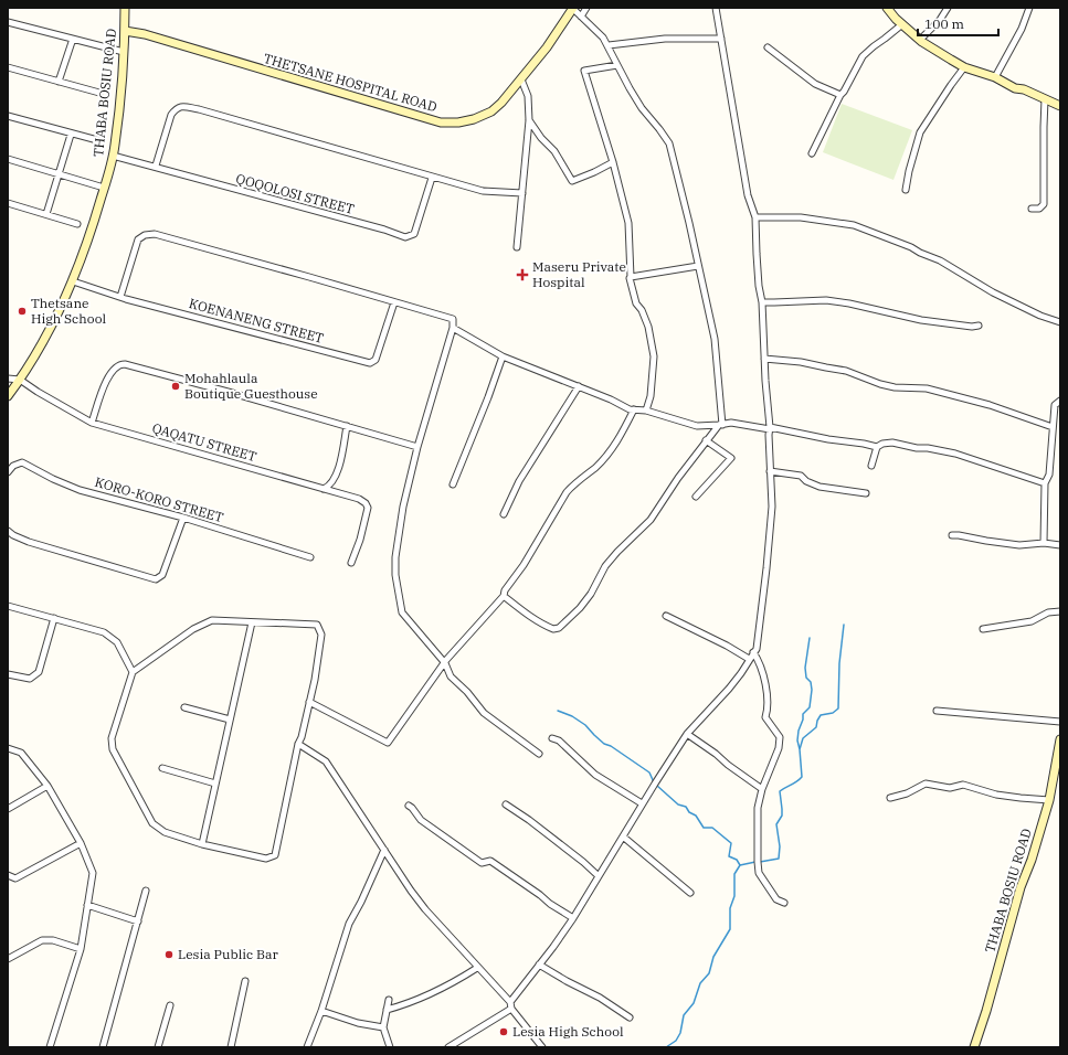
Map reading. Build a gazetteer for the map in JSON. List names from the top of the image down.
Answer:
{
  "streets": {
    "street": [
      "THETSANE HOSPITAL ROAD",
      "THABA BOSIU ROAD",
      "QOQOLOSI STREET",
      "KOENANENG STREET",
      "QAQATU STREET",
      "KORO-KORO STREET"
    ]
  },
  "crossings": [
    ["THETSANE HOSPITAL ROAD", "THABA BOSIU ROAD"],
    ["THABA BOSIU ROAD", "QOQOLOSI STREET"],
    ["THABA BOSIU ROAD", "KOENANENG STREET"],
    ["THABA BOSIU ROAD", "QAQATU STREET"]
  ],
  "places": {
    "health": ["Maseru Private Hospital"],
    "other": [
      "Thetsane High School",
      "Mohahlaula Boutique Guesthouse",
      "Lesia Public Bar",
      "Lesia High School"
    ]
  },
  "scale_bar": "100 m"
}
